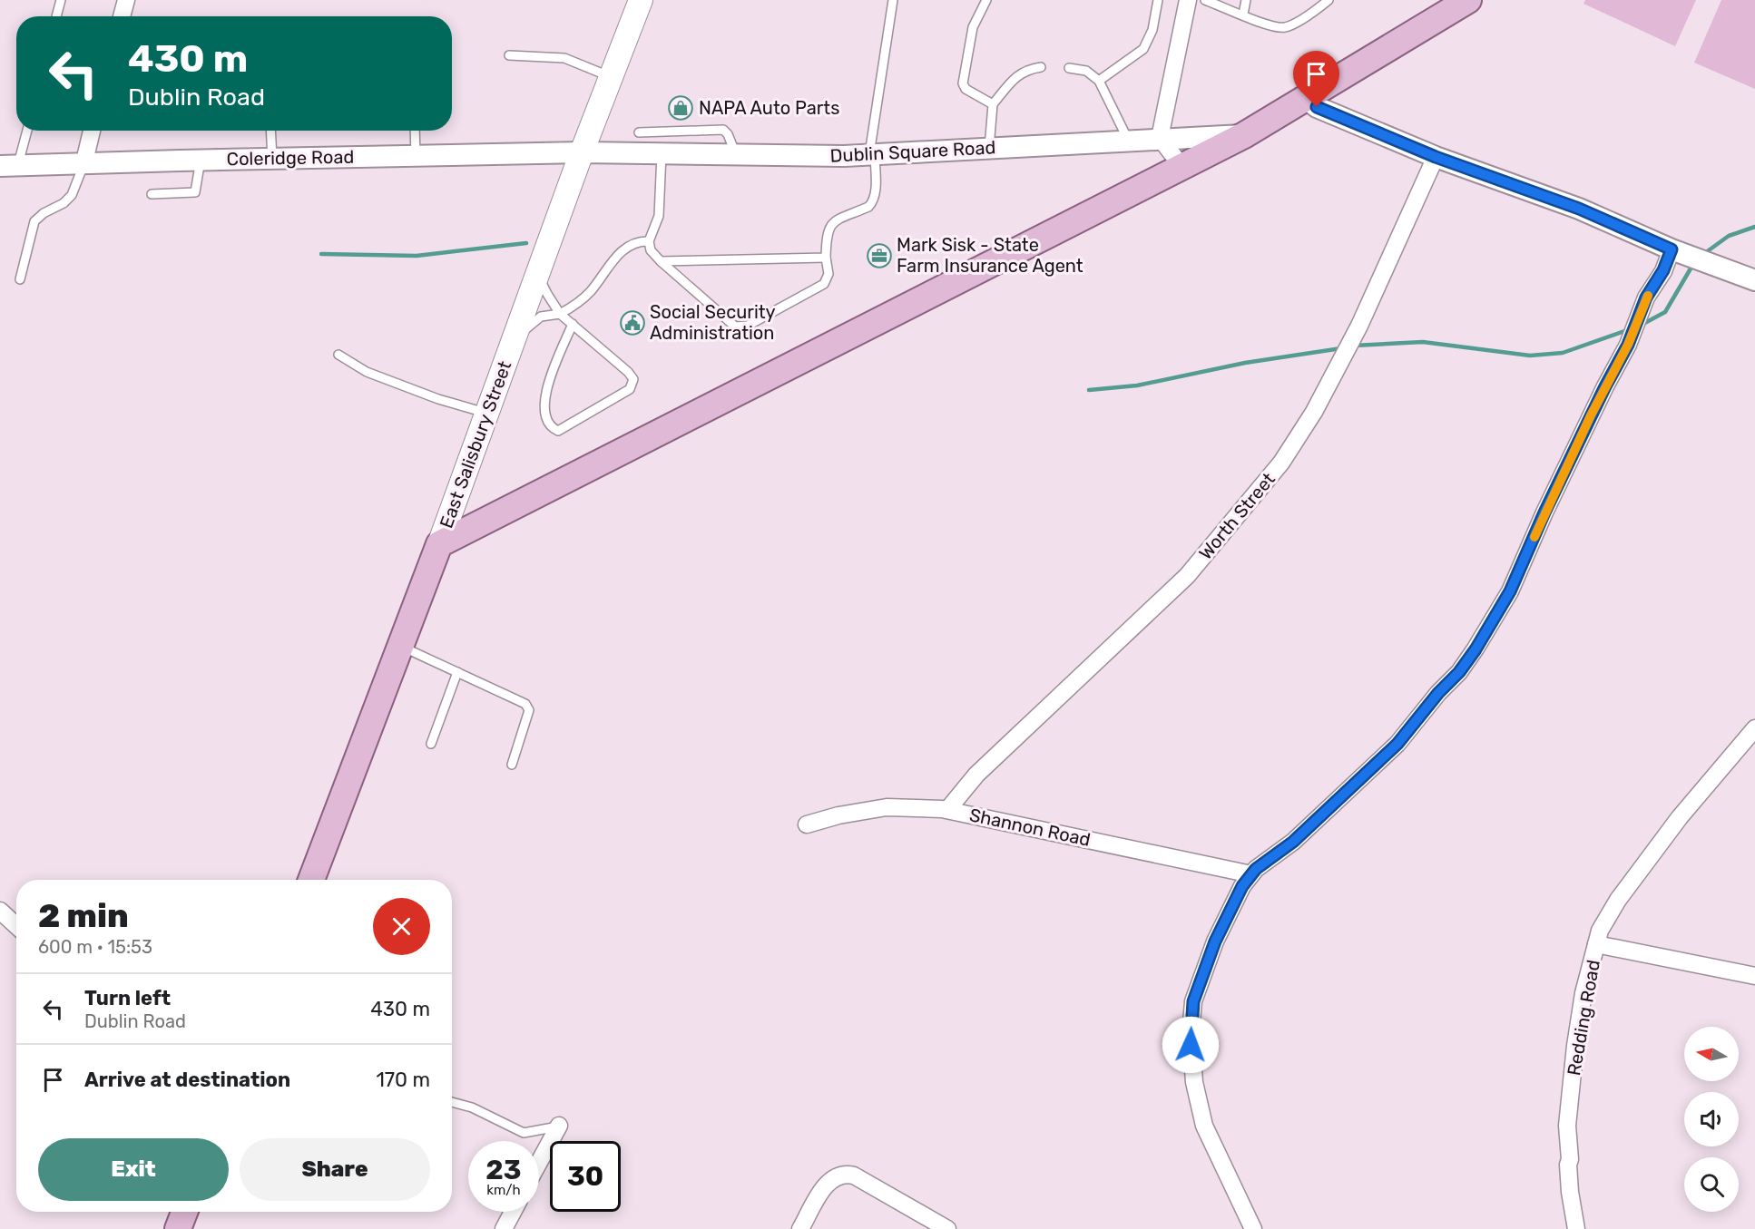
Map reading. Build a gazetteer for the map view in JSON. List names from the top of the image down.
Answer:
{
  "streets": {
    "main road": ["East Salisbury Street"],
    "street": [
      "Dublin Square Road",
      "Coleridge Road",
      "Worth Street",
      "Shannon Road",
      "Redding Road"
    ]
  },
  "crossings": [
    ["Dublin Square Road", "Coleridge Road"],
    ["Dublin Square Road", "East Salisbury Street"],
    ["Coleridge Road", "East Salisbury Street"],
    ["Worth Street", "Shannon Road"]
  ],
  "places": {
    "shop": ["NAPA Auto Parts"],
    "office": ["Mark Sisk - State Farm Insurance Agent"],
    "public building": ["Social Security Administration"]
  },
  "north": "left",
  "page": {
    "turn": ["430 m", "Dublin Road"],
    "heading": ["2 min", "600 m · 15:53"],
    "list": [
      {
        "name": "Turn left",
        "note": "Dublin Road",
        "value": "430 m"
      },
      {
        "name": "Arrive at destination",
        "value": "170 m"
      }
    ],
    "buttons": ["Exit", "Share"],
    "speed": "23 km/h",
    "limit": "30"
  }
}
